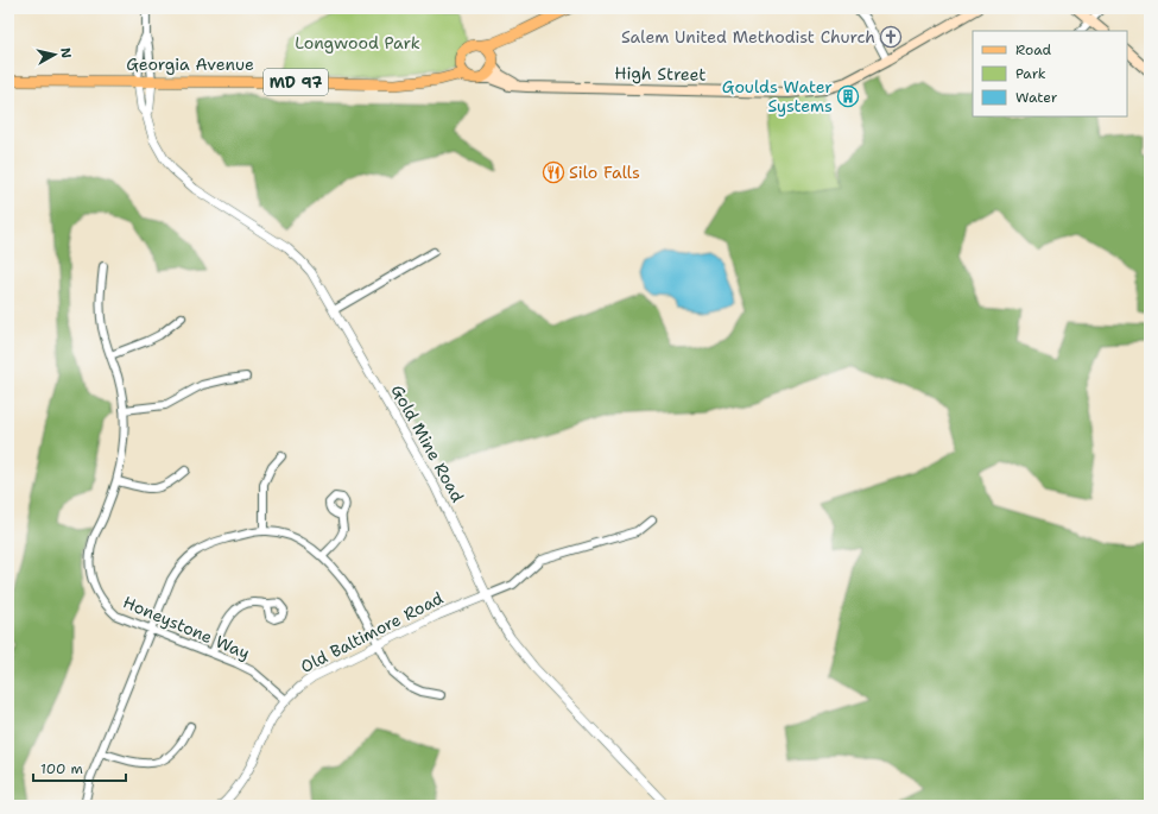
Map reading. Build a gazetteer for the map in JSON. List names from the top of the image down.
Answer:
{
  "streets": {
    "main road": ["Georgia Avenue", "High Street", "MD 97"],
    "street": ["Gold Mine Road", "Honeystone Way", "Old Baltimore Road"]
  },
  "crossings": [
    ["Georgia Avenue", "High Street"],
    ["Georgia Avenue", "MD 97"],
    ["Georgia Avenue", "Gold Mine Road"],
    ["High Street", "MD 97"],
    ["Gold Mine Road", "Old Baltimore Road"],
    ["Honeystone Way", "Old Baltimore Road"]
  ],
  "parks": ["Longwood Park"],
  "places": {
    "church": ["Salem United Methodist Church"],
    "building": ["Goulds Water Systems"],
    "restaurant": ["Silo Falls"]
  },
  "legend": ["Road", "Park", "Water"],
  "scale_bar": "100 m",
  "north": "right"
}
